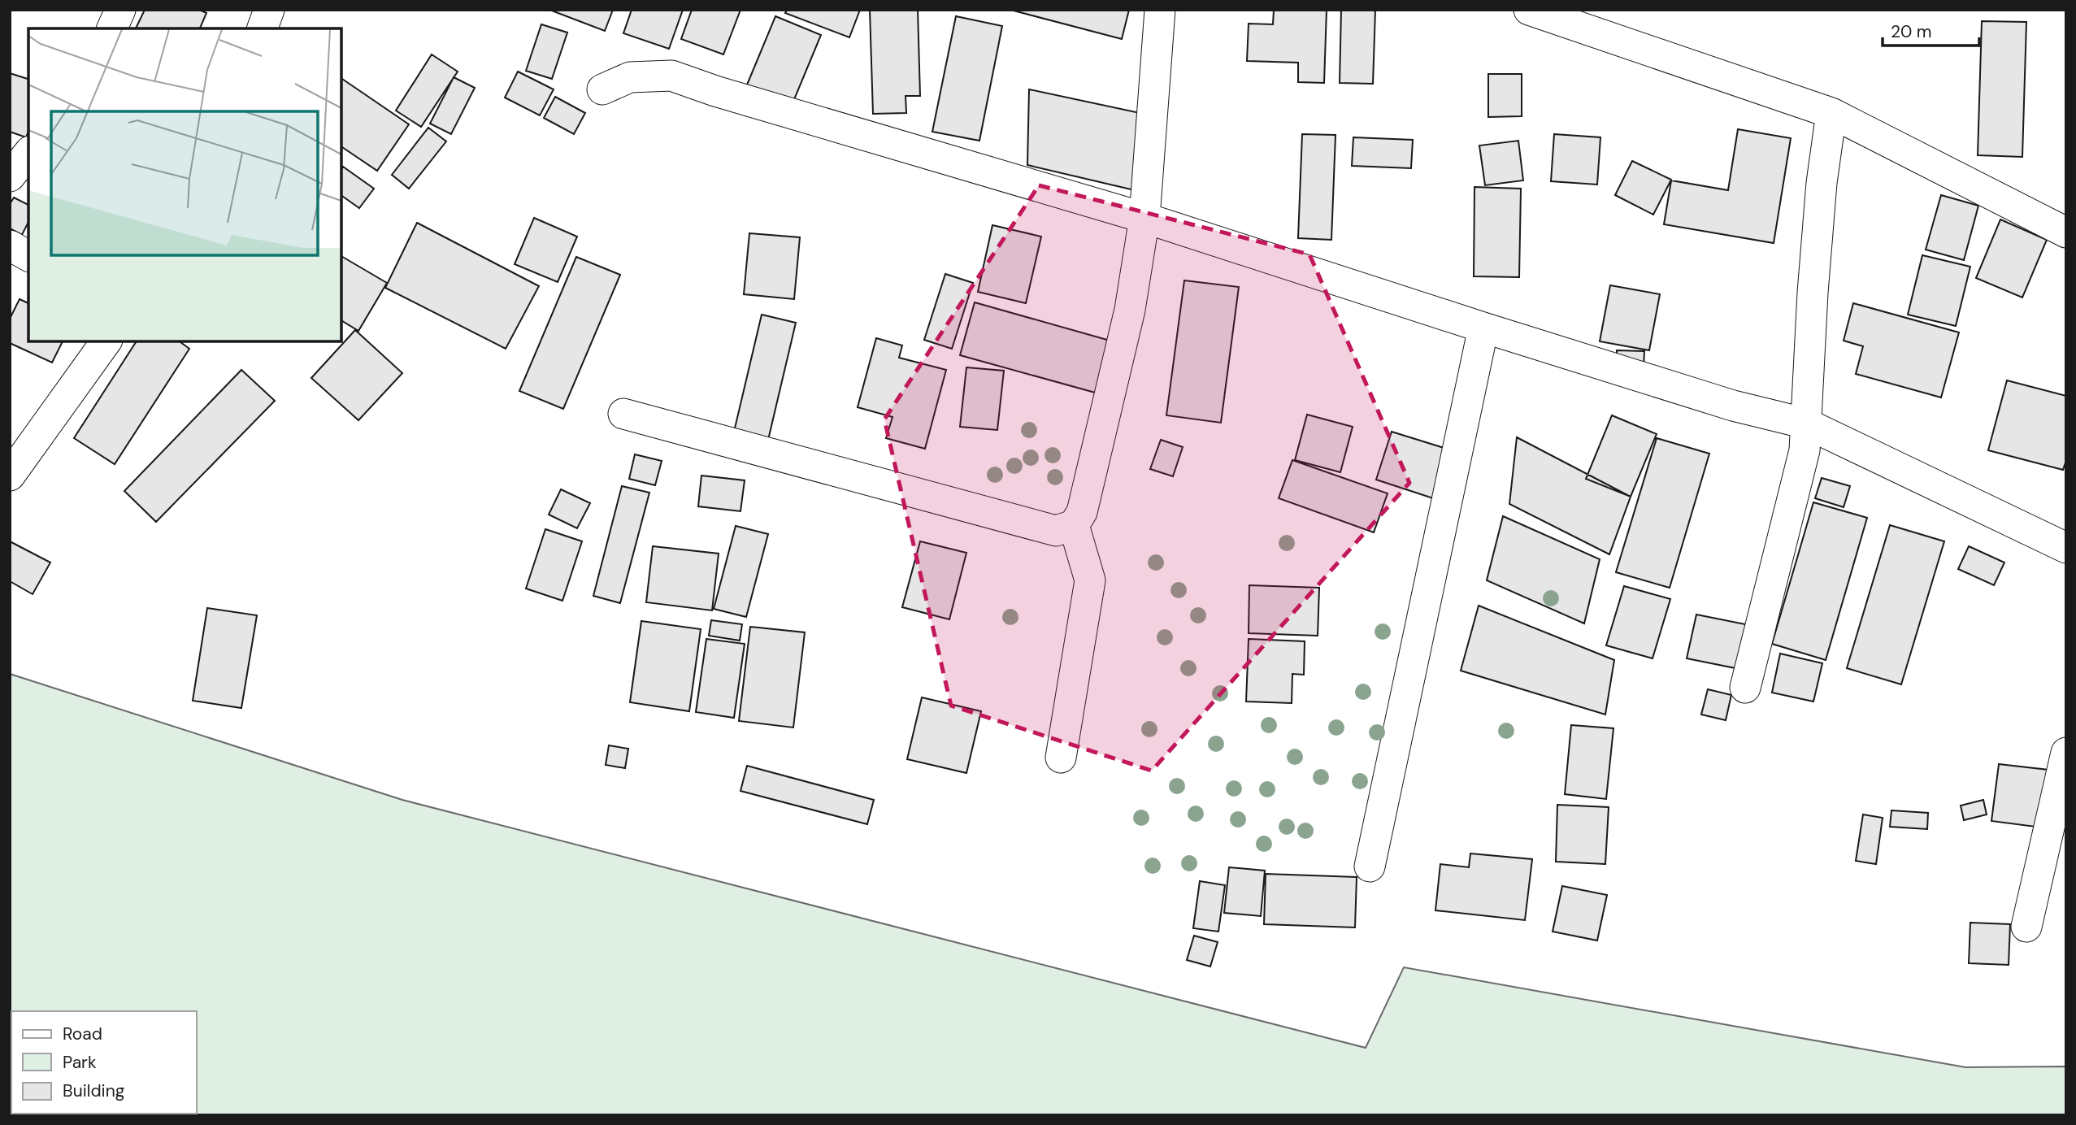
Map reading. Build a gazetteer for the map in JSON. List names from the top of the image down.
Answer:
{
  "legend": ["Road", "Park", "Building"],
  "scale_bar": "20 m"
}
